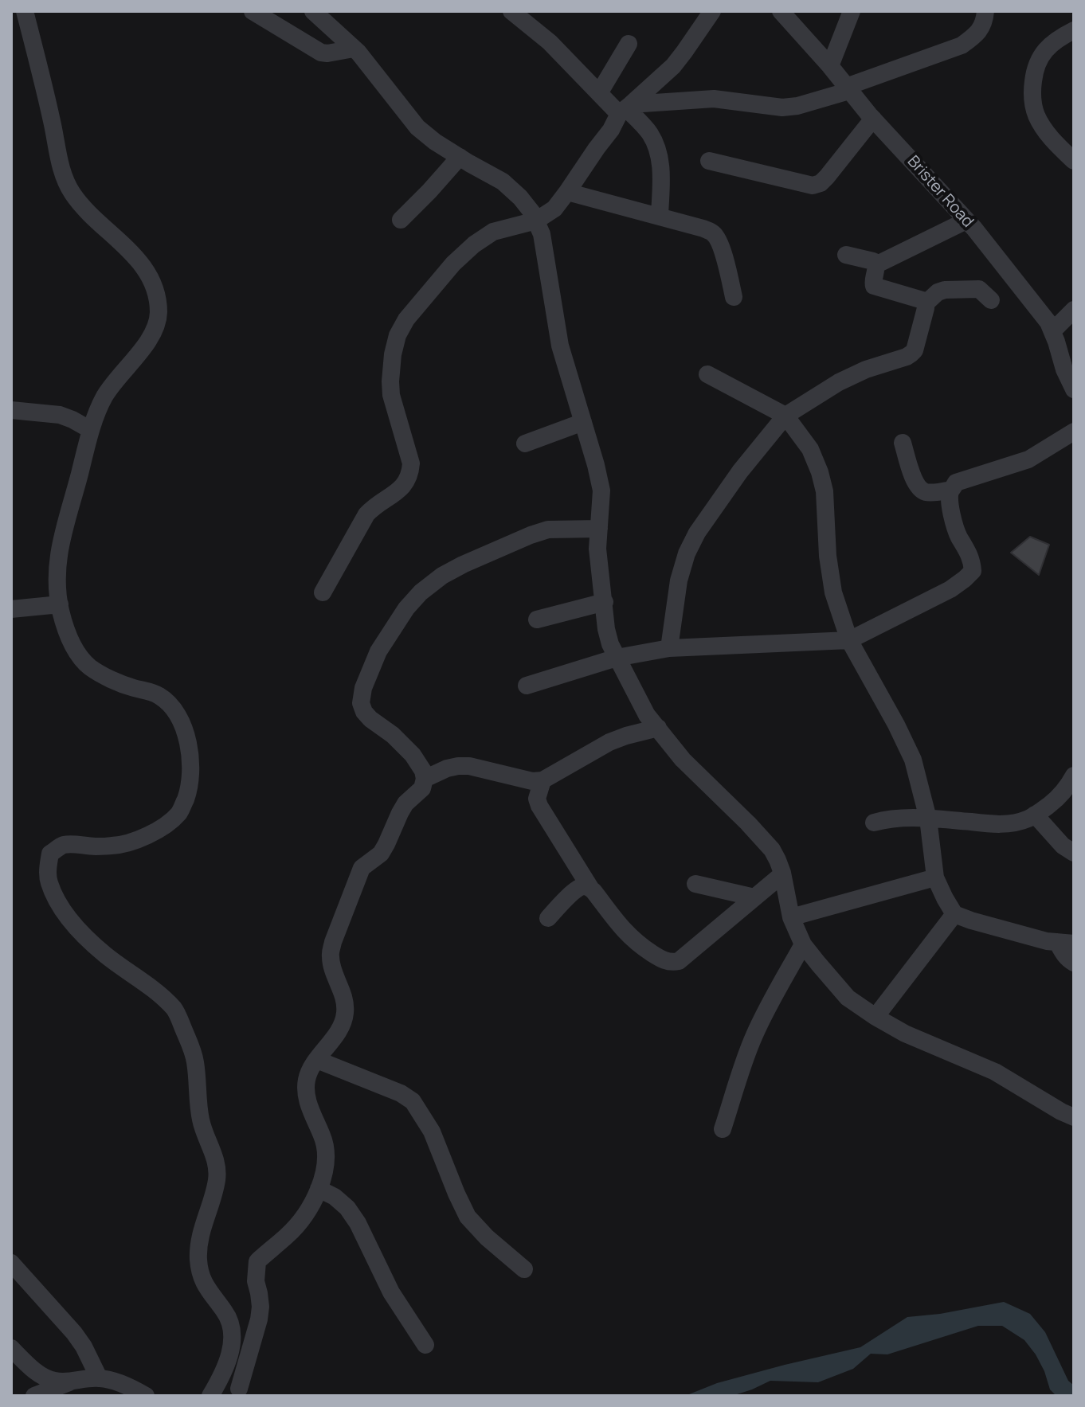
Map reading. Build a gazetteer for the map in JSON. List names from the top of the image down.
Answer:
{
  "streets": {
    "street": ["Brister Road"]
  }
}
